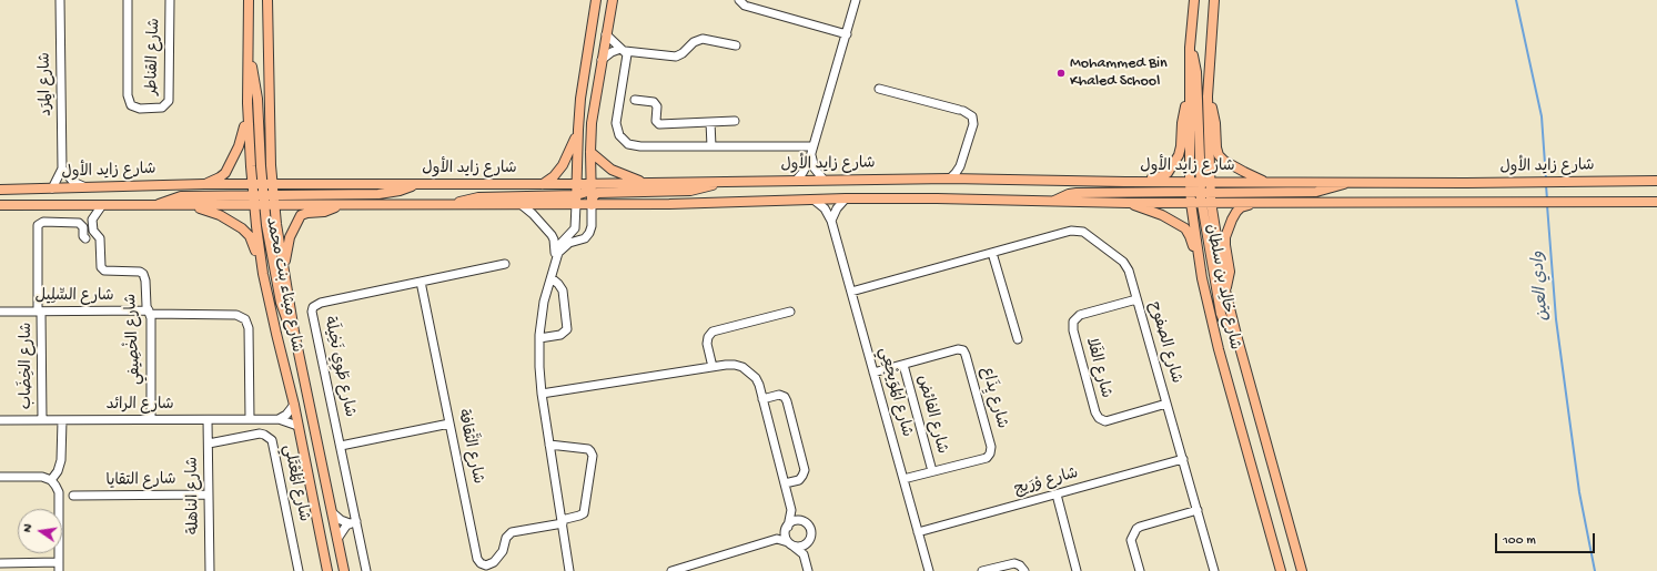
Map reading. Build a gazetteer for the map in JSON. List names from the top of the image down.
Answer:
{
  "streets": {
    "main road": ["شارع زايد الأول", "شارع ميثاء بنت محمد", "شارع خالِد بن سلطان"],
    "street": [
      "شارع القناطر",
      "شارع المِرَد",
      "شارع السِّلِيل",
      "شارع الخْصِيفي",
      "شارع الصفوح",
      "شارع الخِضَاب",
      "شارع طَوِي نَخِيلَة",
      "شارع الفَلا",
      "شارع المُوَيجْعِي",
      "شارع يِذَاع",
      "شارع الرائد",
      "شارع الفائض",
      "شارع الثَّقافة",
      "شارع التقايا",
      "شارع وْرَيج",
      "شارع المُعْتَلي",
      "شارع الناهلة"
    ]
  },
  "crossings": [
    ["شارع المِرَد", "شارع زايد الأول"],
    ["شارع زايد الأول", "شارع ميثاء بنت محمد"],
    ["شارع زايد الأول", "شارع خالِد بن سلطان"],
    ["شارع زايد الأول", "شارع الخْصِيفي"],
    ["شارع زايد الأول", "شارع المُوَيجْعِي"],
    ["شارع ميثاء بنت محمد", "شارع الرائد"],
    ["شارع السِّلِيل", "شارع الخْصِيفي"],
    ["شارع السِّلِيل", "شارع الخِضَاب"],
    ["شارع السِّلِيل", "شارع الرائد"],
    ["شارع الخْصِيفي", "شارع الرائد"],
    ["شارع الصفوح", "شارع الفَلا"],
    ["شارع الصفوح", "شارع المُوَيجْعِي"],
    ["شارع الصفوح", "شارع وْرَيج"],
    ["شارع الخِضَاب", "شارع الرائد"],
    ["شارع طَوِي نَخِيلَة", "شارع الثَّقافة"],
    ["شارع المُوَيجْعِي", "شارع يِذَاع"],
    ["شارع المُوَيجْعِي", "شارع وْرَيج"],
    ["شارع يِذَاع", "شارع الفائض"],
    ["شارع الرائد", "شارع الناهلة"],
    ["شارع التقايا", "شارع الناهلة"],
    ["شارع المُعْتَلي", "شارع الناهلة"]
  ],
  "water": ["وادي العين"],
  "places": ["Mohammed Bin Khaled School"],
  "scale_bar": "100 m",
  "north": "left"
}
